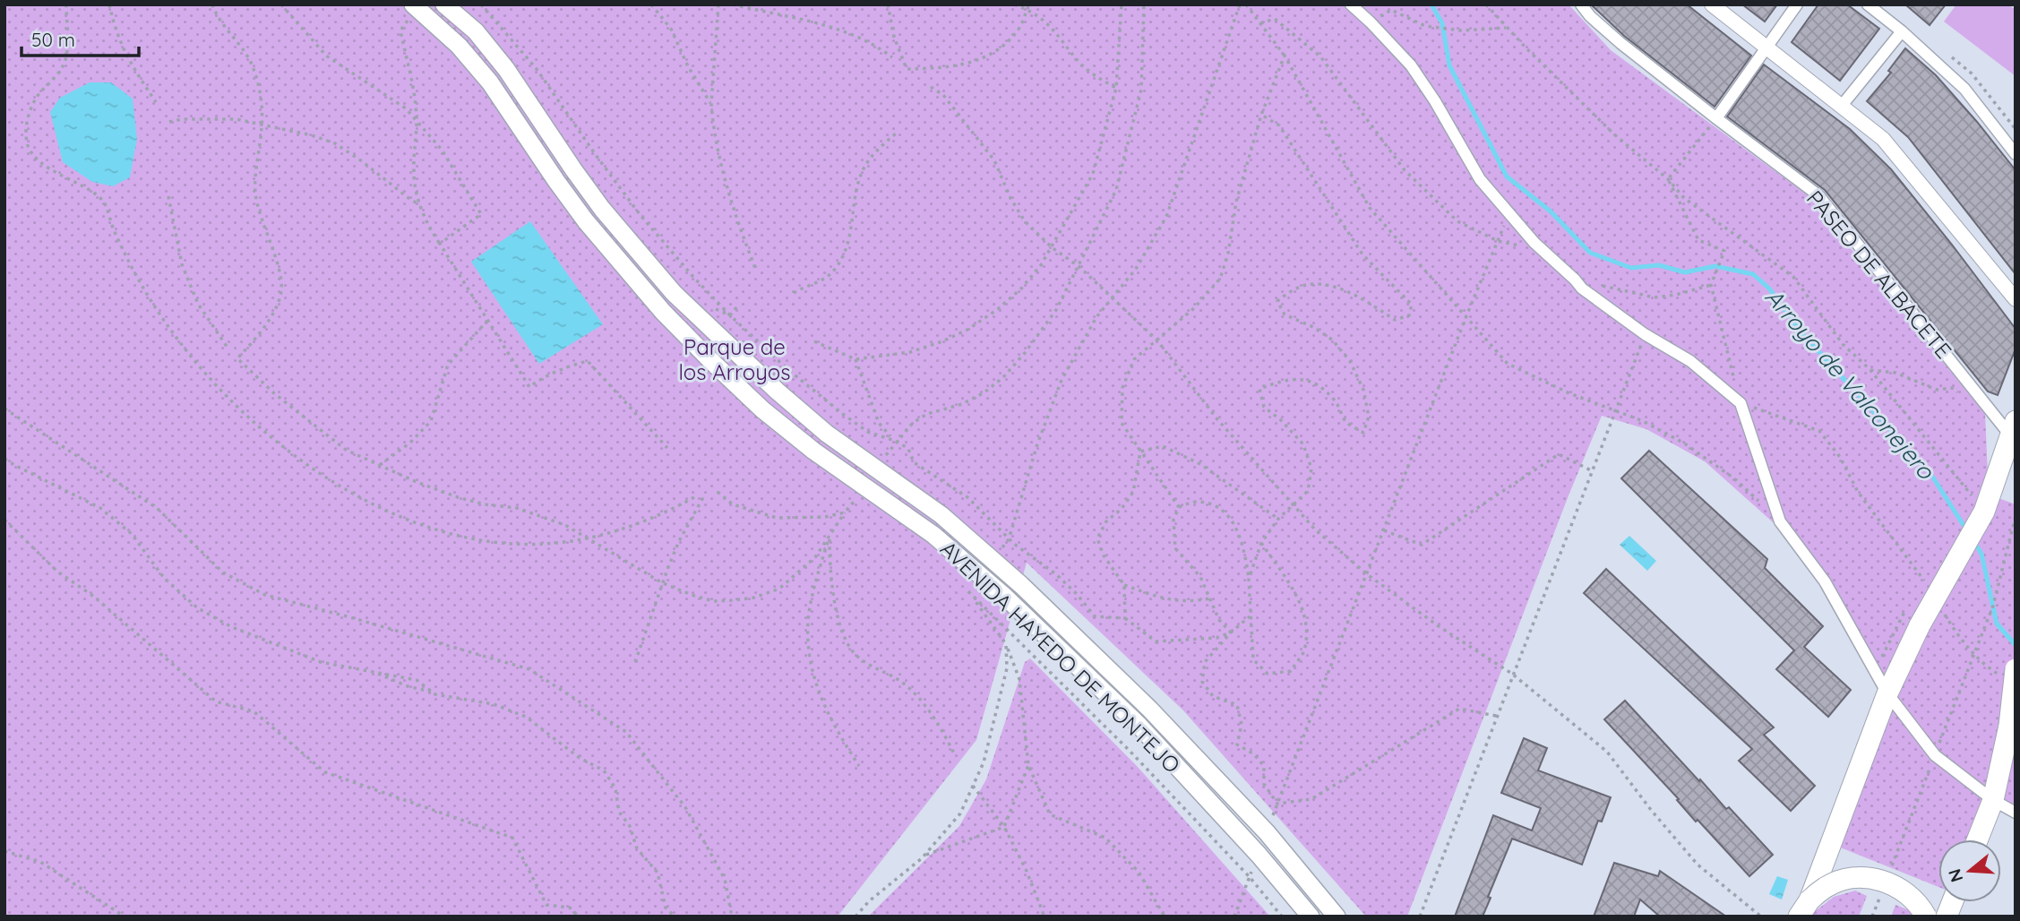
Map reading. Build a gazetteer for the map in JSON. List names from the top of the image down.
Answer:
{
  "streets": {
    "street": ["PASEO DE ALBACETE", "AVENIDA HAYEDO DE MONTEJO"]
  },
  "water": ["Arroyo de Valconejero"],
  "parks": ["Parque de los Arroyos"],
  "scale_bar": "50 m",
  "north": "left"
}
